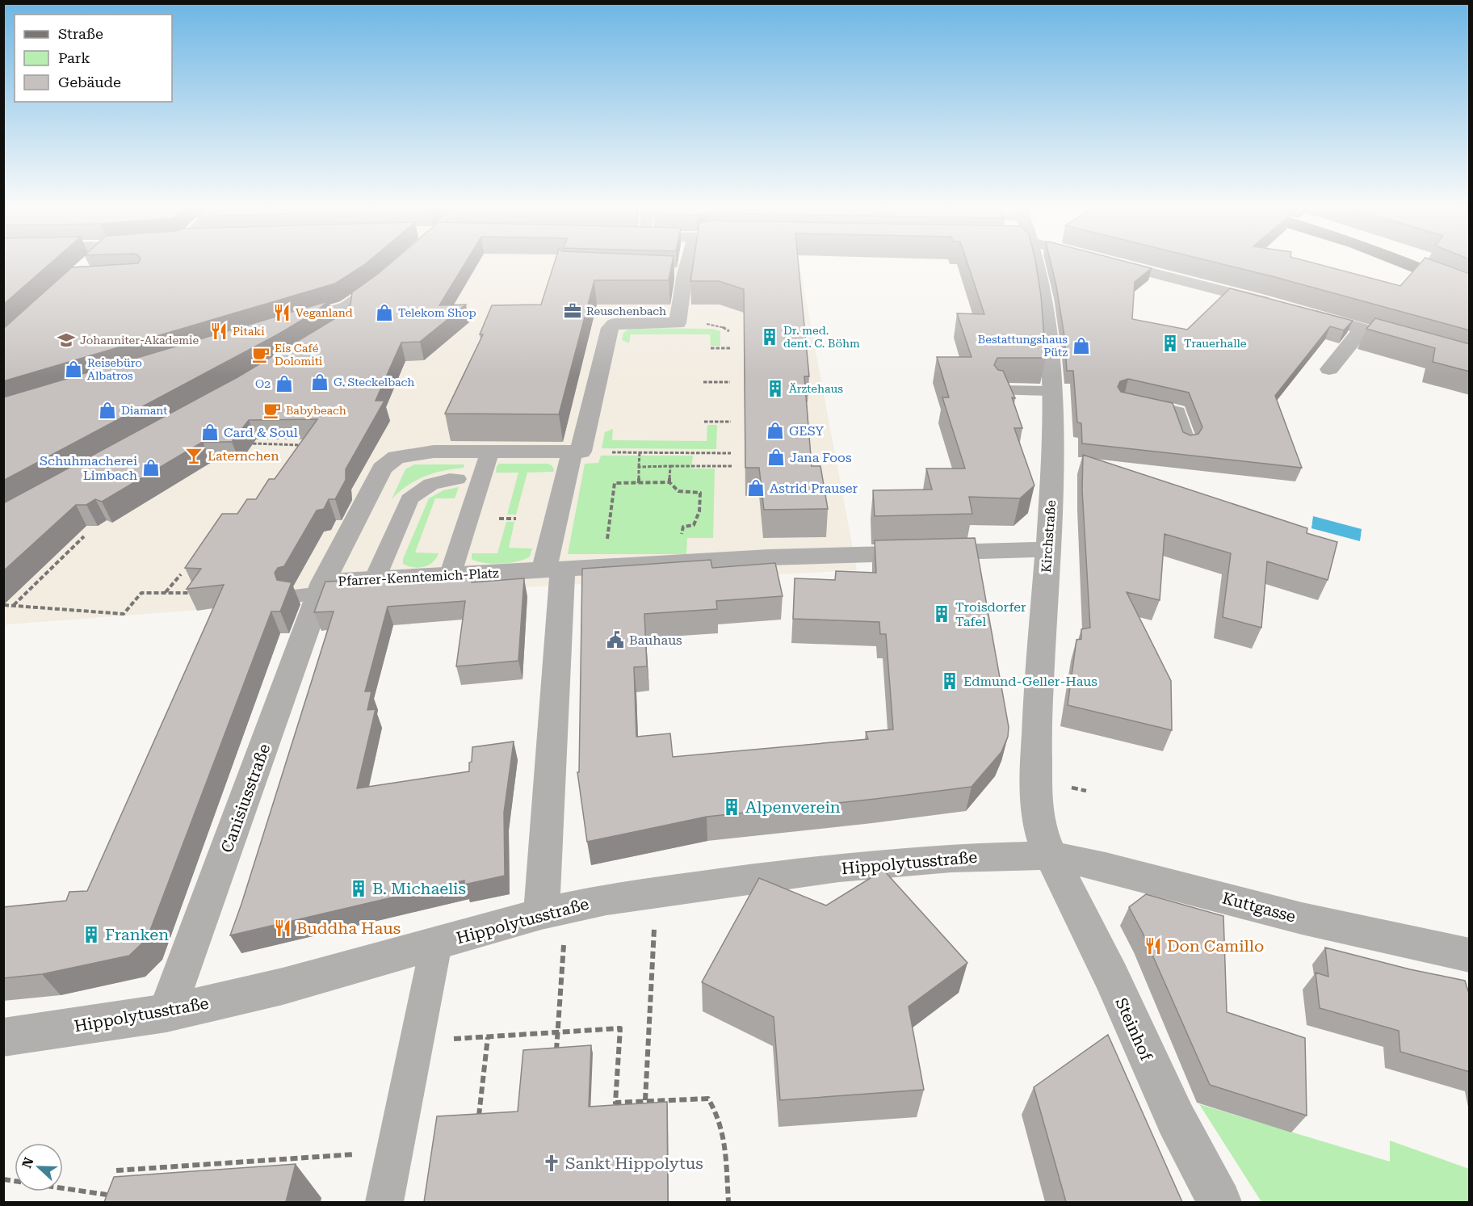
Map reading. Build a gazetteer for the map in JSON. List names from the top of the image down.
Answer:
{
  "streets": {
    "street": [
      "Kirchstraße",
      "Pfarrer-Kenntemich-Platz",
      "Canisiusstraße",
      "Hippolytusstraße",
      "Kuttgasse",
      "Steinhof"
    ]
  },
  "crossings": [
    ["Kirchstraße", "Pfarrer-Kenntemich-Platz"],
    ["Kirchstraße", "Hippolytusstraße"],
    ["Kirchstraße", "Kuttgasse"],
    ["Kirchstraße", "Steinhof"],
    ["Pfarrer-Kenntemich-Platz", "Canisiusstraße"],
    ["Canisiusstraße", "Hippolytusstraße"],
    ["Hippolytusstraße", "Kuttgasse"],
    ["Hippolytusstraße", "Steinhof"],
    ["Kuttgasse", "Steinhof"]
  ],
  "places": {
    "office": ["Reuschenbach"],
    "restaurant": [
      "Veganland",
      "Pitaki",
      "Buddha Haus",
      "Don Camillo"
    ],
    "shop": [
      "Telekom Shop",
      "Bestattungshaus Pütz",
      "Reisebüro Albatros",
      "G. Steckelbach",
      "O2",
      "Diamant",
      "GESY",
      "Card & Soul",
      "Jana Foos",
      "Schuhmacherei Limbach",
      "Astrid Prauser"
    ],
    "building": [
      "Dr. med. dent. C. Böhm",
      "Trauerhalle",
      "Ärztehaus",
      "Troisdorfer Tafel",
      "Edmund-Geller-Haus",
      "Alpenverein",
      "B. Michaelis",
      "Franken"
    ],
    "school or university": ["Johanniter-Akademie"],
    "cafe": ["Eis Café Dolomiti", "Babybeach"],
    "bar": ["Laternchen"],
    "public building": ["Bauhaus"],
    "church": ["Sankt Hippolytus"]
  },
  "legend": ["Straße", "Park", "Gebäude"],
  "north": "left"
}
